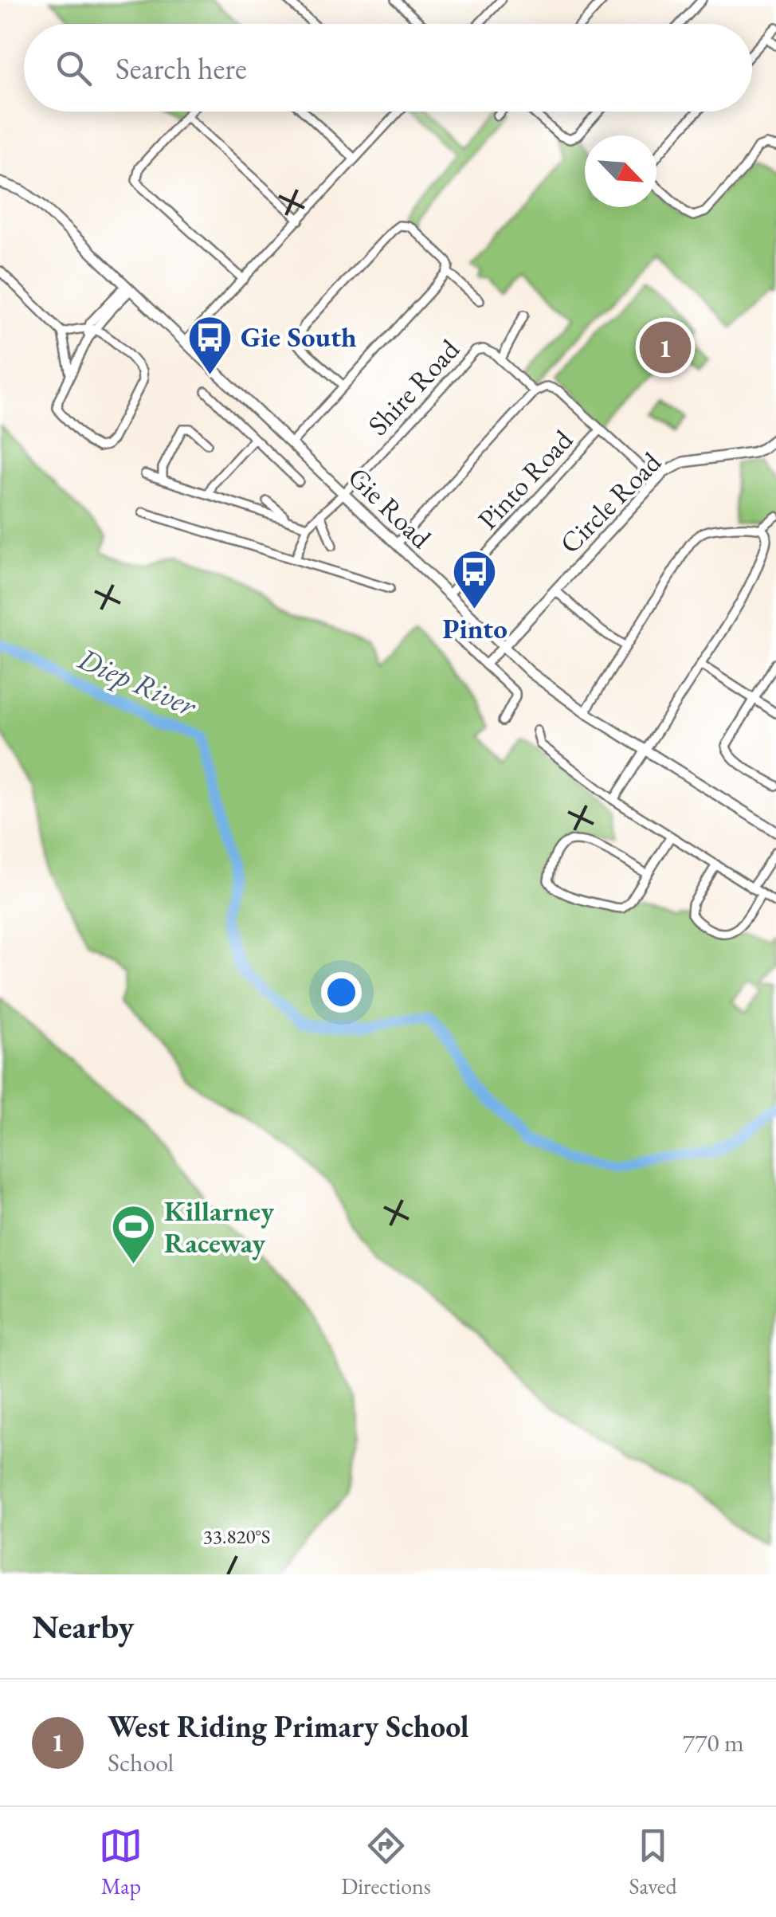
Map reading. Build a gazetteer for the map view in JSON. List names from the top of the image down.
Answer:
{
  "streets": {
    "street": [
      "Shire Road",
      "Pinto Road",
      "Circle Road",
      "Gie Road"
    ]
  },
  "crossings": [
    ["Shire Road", "Gie Road"],
    ["Pinto Road", "Gie Road"],
    ["Circle Road", "Gie Road"]
  ],
  "water": ["Diep River"],
  "places": {
    "bus stop": ["Gie South", "Pinto"],
    "sports": ["Killarney Raceway"]
  },
  "north": "bottom right",
  "page": {
    "search": "Search here",
    "pins": "1",
    "heading": "Nearby",
    "list": [
      {
        "mark": "1",
        "name": "West Riding Primary School",
        "note": "School",
        "value": "770 m"
      }
    ],
    "nav": ["Map", "Directions", "Saved"]
  },
  "coordinates": ["33.820°S"]
}
